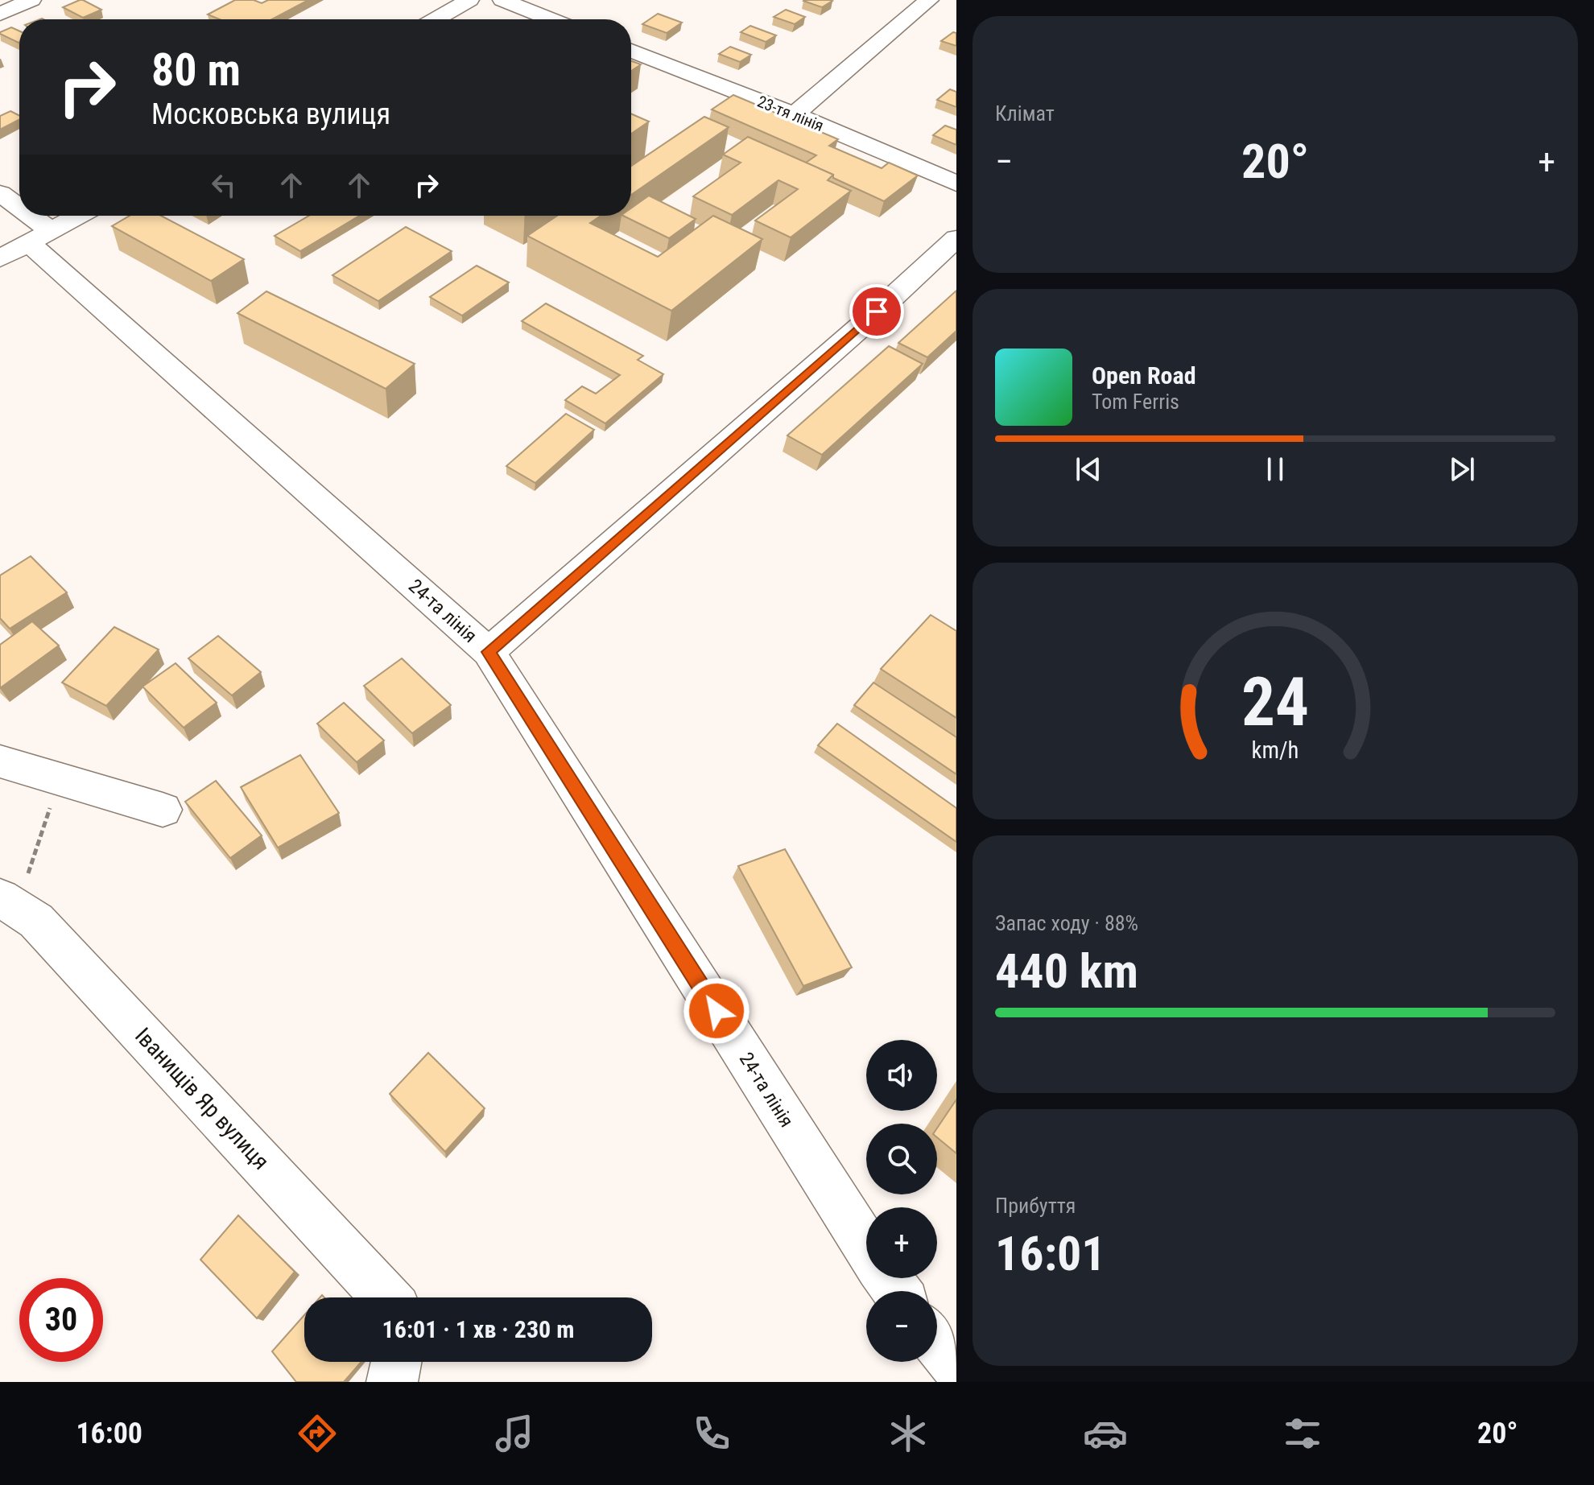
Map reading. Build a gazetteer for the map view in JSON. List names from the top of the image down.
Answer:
{
  "streets": {
    "street": ["23-тя лінія", "24-та лінія", "Іванищів Яр вулиця"]
  },
  "page": {
    "tile": [
      "Клімат",
      ["Запас ходу · 88%", "440 km"],
      ["Прибуття", "16:01"]
    ],
    "turn": ["80 m", "Московська вулиця"],
    "heat": ["−", "20°", "+"],
    "song": ["Open Road", "Tom Ferris"],
    "map_buttons": ["+", "−"],
    "limit": "30",
    "trip": "16:01 · 1 хв · 230 m",
    "tabs": ["16:00", "20°"],
    "gauge": ["24", "km/h"]
  }
}
